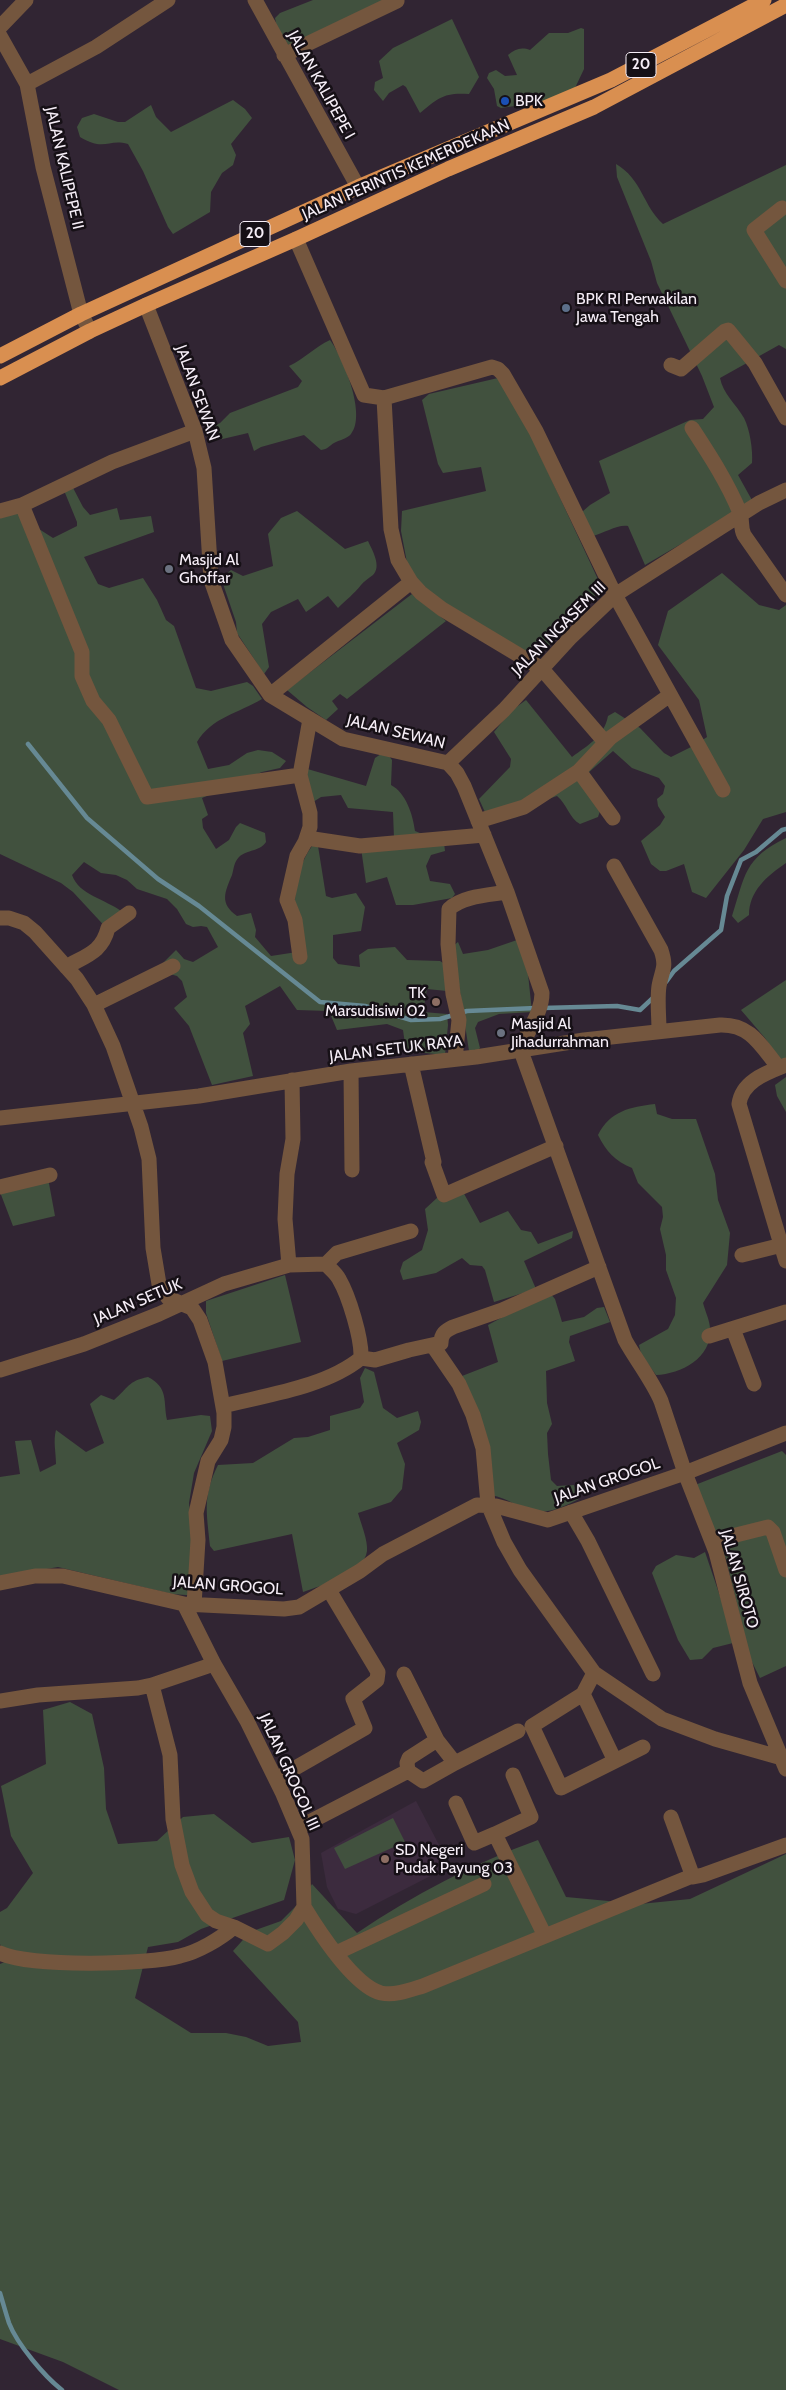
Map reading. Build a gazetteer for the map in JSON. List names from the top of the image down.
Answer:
{
  "streets": {
    "highway": ["20", "JALAN PERINTIS KEMERDEKAAN"],
    "street": [
      "JALAN KALIPEPE I",
      "JALAN KALIPEPE II",
      "JALAN SEWAN",
      "JALAN NGASEM III",
      "JALAN SETUK RAYA",
      "JALAN SETUK",
      "JALAN GROGOL",
      "JALAN SIROTO",
      "JALAN GROGOL III"
    ]
  },
  "crossings": [
    ["JALAN KALIPEPE I", "JALAN PERINTIS KEMERDEKAAN"],
    ["JALAN KALIPEPE II", "JALAN PERINTIS KEMERDEKAAN"],
    ["JALAN PERINTIS KEMERDEKAAN", "JALAN SEWAN"],
    ["JALAN SEWAN", "JALAN NGASEM III"],
    ["JALAN SEWAN", "JALAN SETUK RAYA"],
    ["JALAN SEWAN", "JALAN GROGOL"],
    ["JALAN SETUK RAYA", "JALAN GROGOL"],
    ["JALAN GROGOL", "JALAN SIROTO"],
    ["JALAN GROGOL", "JALAN GROGOL III"]
  ],
  "places": [
    "BPK",
    "BPK RI Perwakilan Jawa Tengah",
    "Masjid Al Ghoffar",
    "TK Marsudisiwi 02",
    "Masjid Al Jihadurrahman",
    "SD Negeri Pudak Payung 03"
  ]
}
